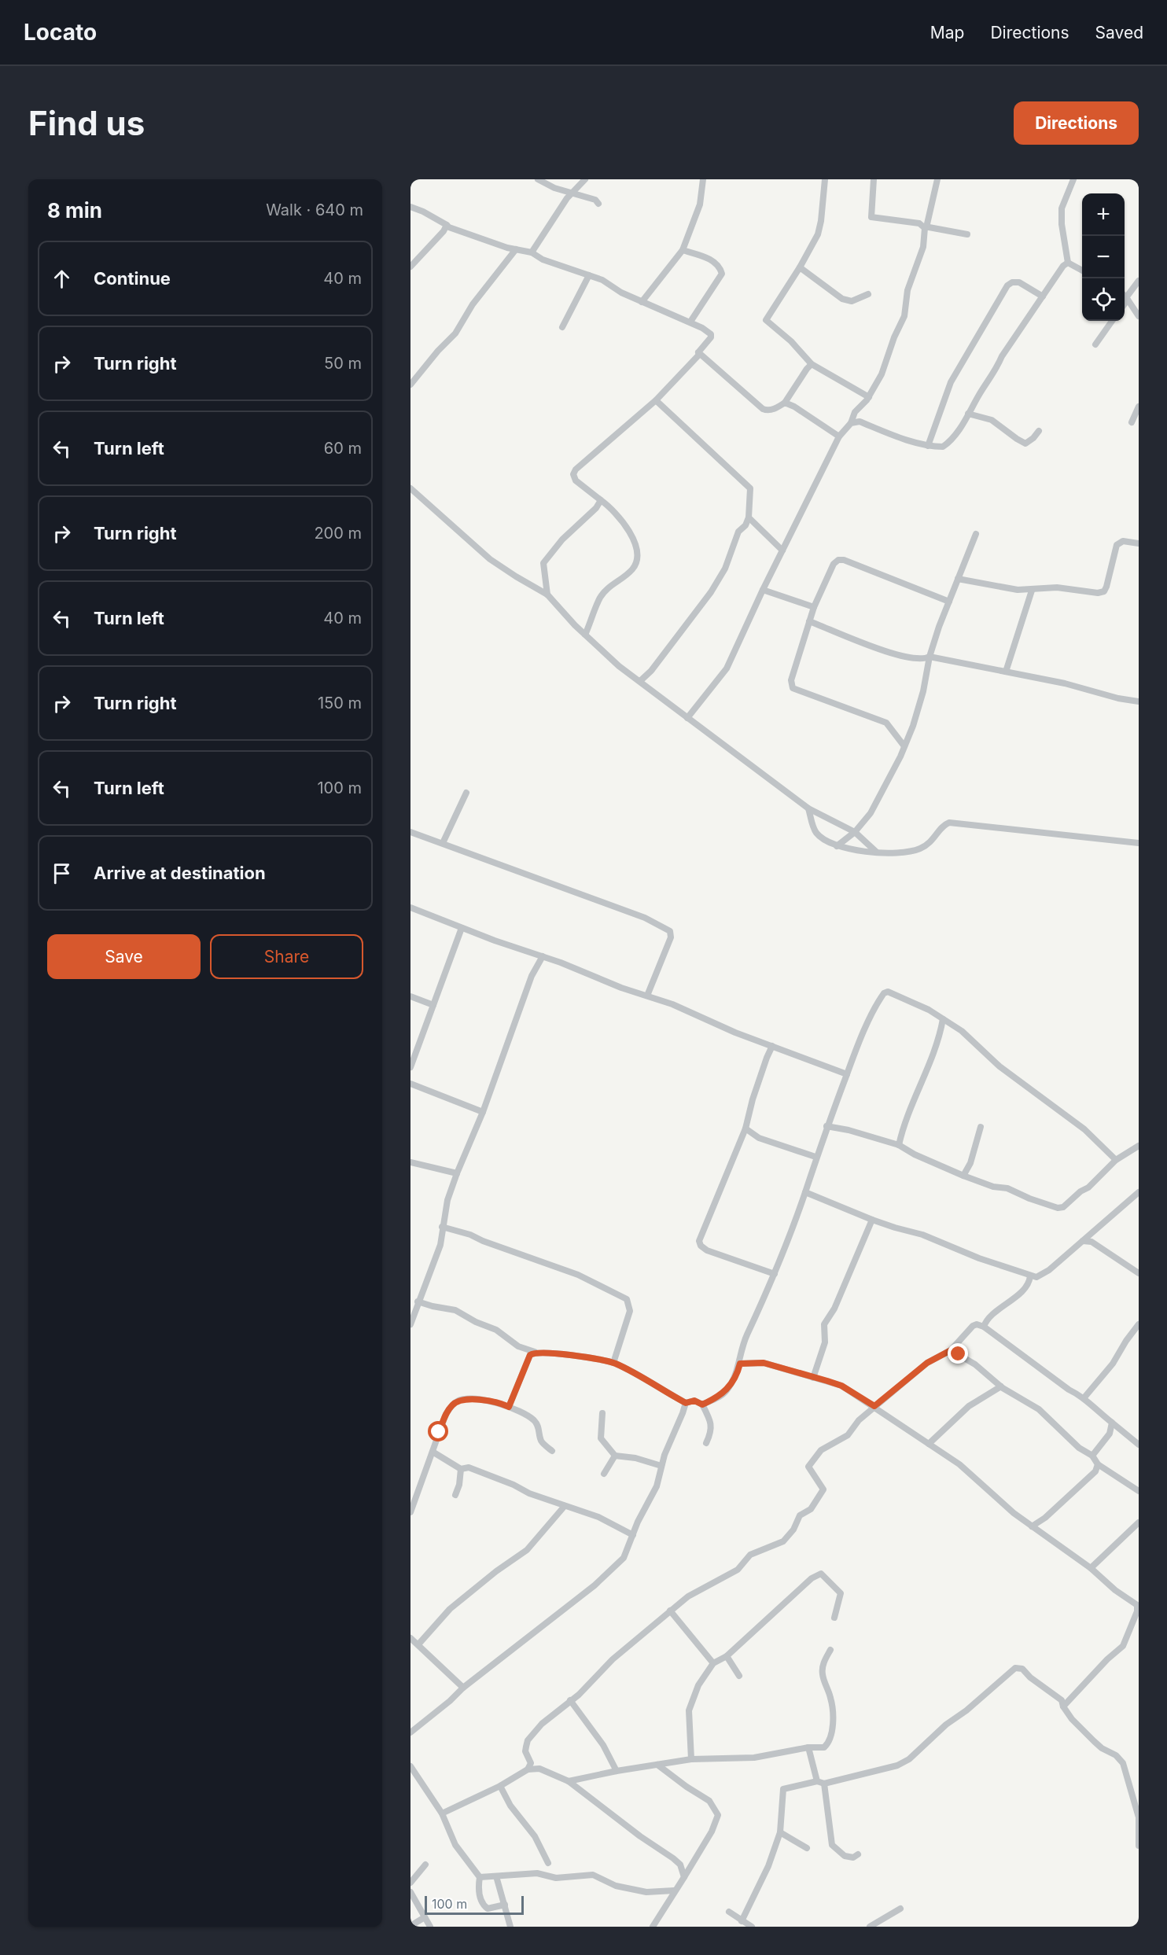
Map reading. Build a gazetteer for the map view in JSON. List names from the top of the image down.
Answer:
{
  "scale_bar": "100 m",
  "page": {
    "header": "Locato",
    "nav": ["Map", "Directions", "Saved"],
    "buttons": [
      "Directions",
      ["Save", "Share"]
    ],
    "title": "Find us",
    "heading": ["8 min", "Walk · 640 m"],
    "map_buttons": ["+", "−"],
    "list": [
      ["Continue", "40 m"],
      ["Turn right", "50 m"],
      ["Turn left", "60 m"],
      ["Turn right", "200 m"],
      ["Turn left", "40 m"],
      ["Turn right", "150 m"],
      ["Turn left", "100 m"],
      "Arrive at destination"
    ],
    "scale": "100 m"
  }
}
